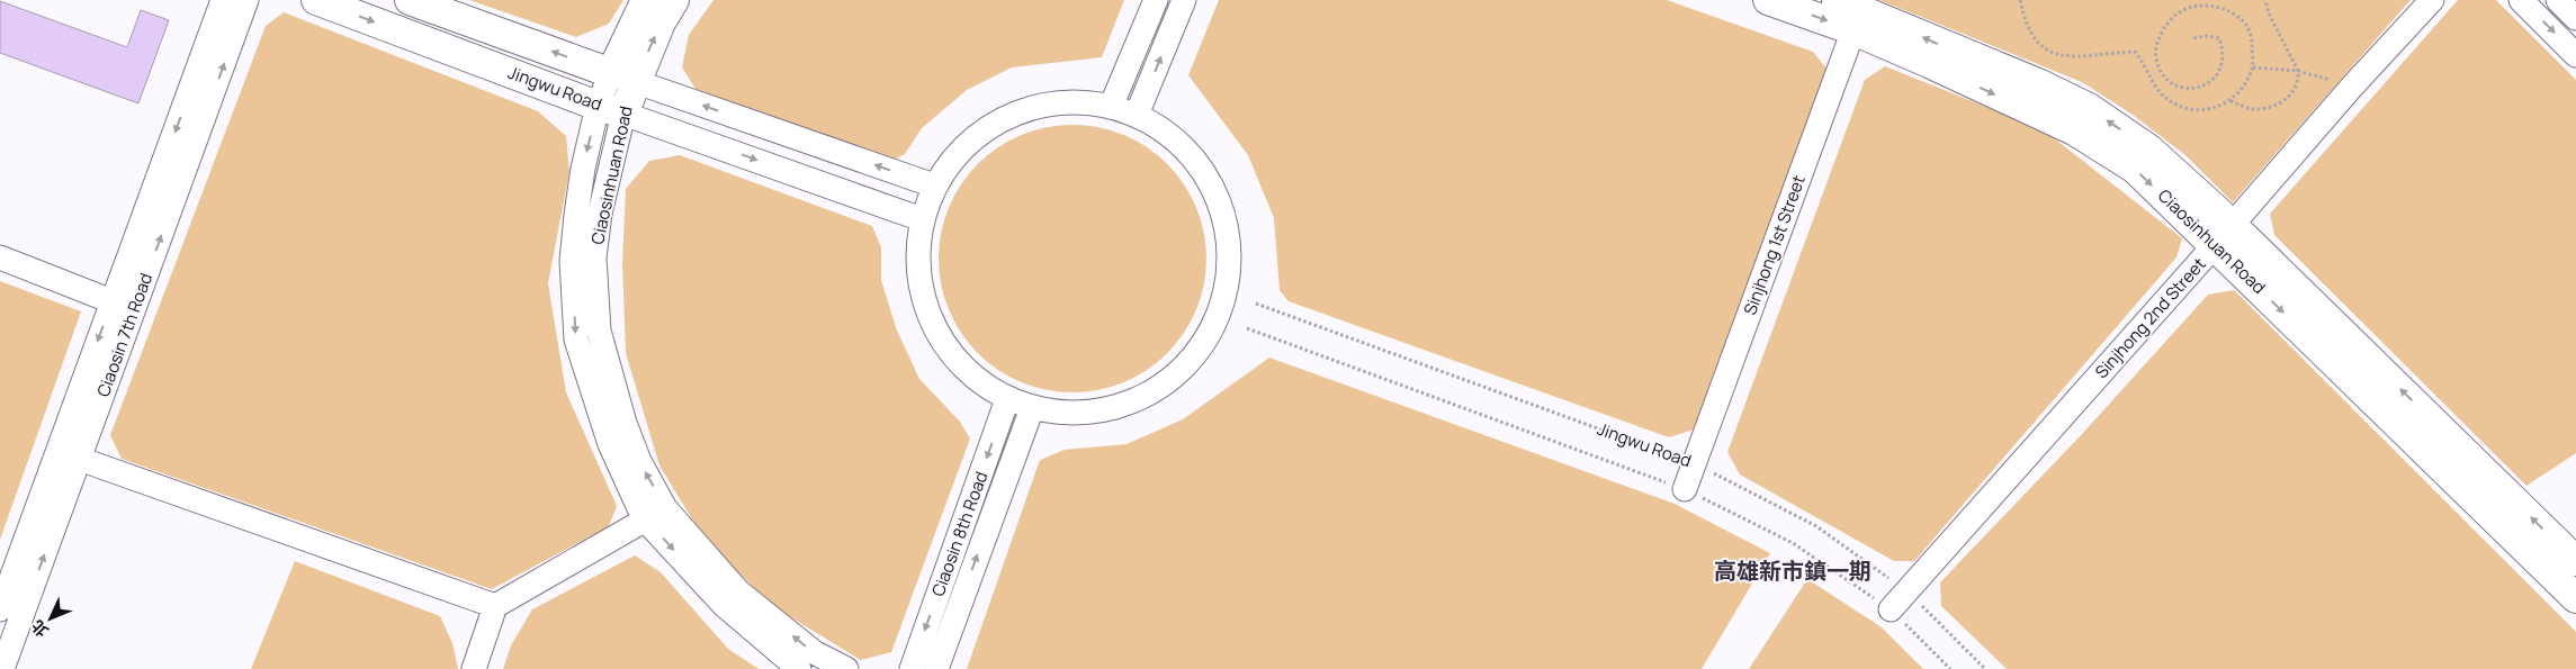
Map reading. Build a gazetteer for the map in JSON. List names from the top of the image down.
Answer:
{
  "streets": {
    "street": [
      "Jingwu Road",
      "Ciaosinhuan Road",
      "Sinjhong 1st Street",
      "Sinjhong 2nd Street",
      "Ciaosin 7th Road",
      "Ciaosin 8th Road"
    ]
  },
  "crossings": [
    ["Jingwu Road", "Ciaosinhuan Road"],
    ["Jingwu Road", "Sinjhong 1st Street"],
    ["Jingwu Road", "Sinjhong 2nd Street"],
    ["Ciaosinhuan Road", "Sinjhong 1st Street"],
    ["Ciaosinhuan Road", "Sinjhong 2nd Street"]
  ],
  "districts": ["高雄新市鎮一期"],
  "north": "bottom left"
}
